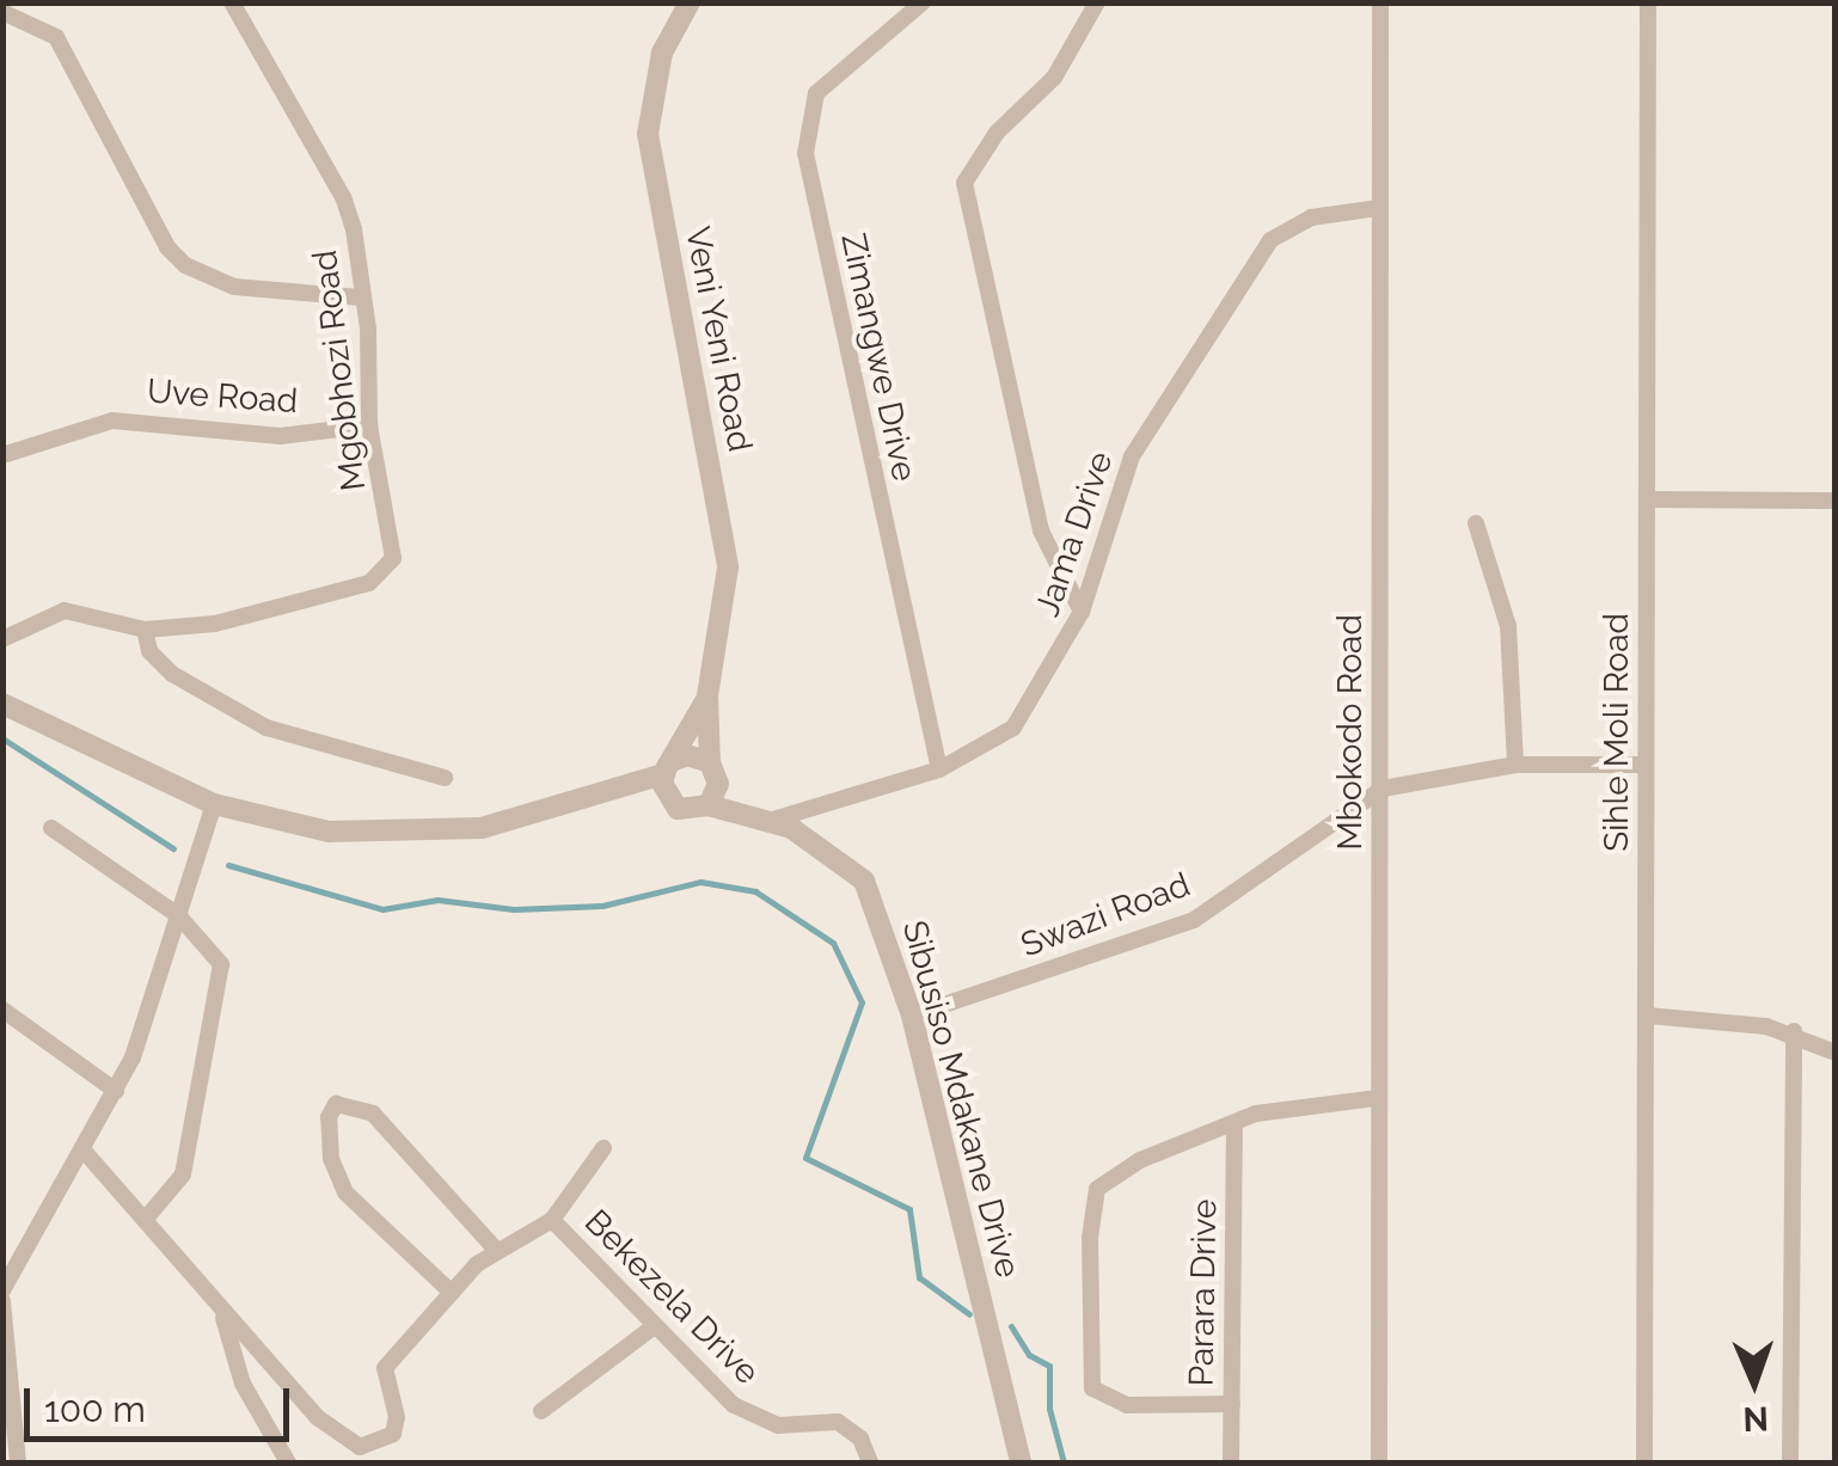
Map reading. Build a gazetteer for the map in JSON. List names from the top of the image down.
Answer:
{
  "streets": {
    "street": [
      "Veni Yeni Road",
      "Zimangwe Drive",
      "Mgobhozi Road",
      "Uve Road",
      "Jama Drive",
      "Mbokodo Road",
      "Sihle Moli Road",
      "Swazi Road",
      "Sibusiso Mdakane Drive",
      "Parara Drive",
      "Bekezela Drive"
    ]
  },
  "crossings": [
    ["Veni Yeni Road", "Sibusiso Mdakane Drive"],
    ["Zimangwe Drive", "Jama Drive"],
    ["Mgobhozi Road", "Uve Road"],
    ["Jama Drive", "Mbokodo Road"],
    ["Jama Drive", "Sibusiso Mdakane Drive"],
    ["Mbokodo Road", "Swazi Road"],
    ["Sihle Moli Road", "Swazi Road"],
    ["Swazi Road", "Sibusiso Mdakane Drive"]
  ],
  "scale_bar": "100 m",
  "north": "bottom"
}
